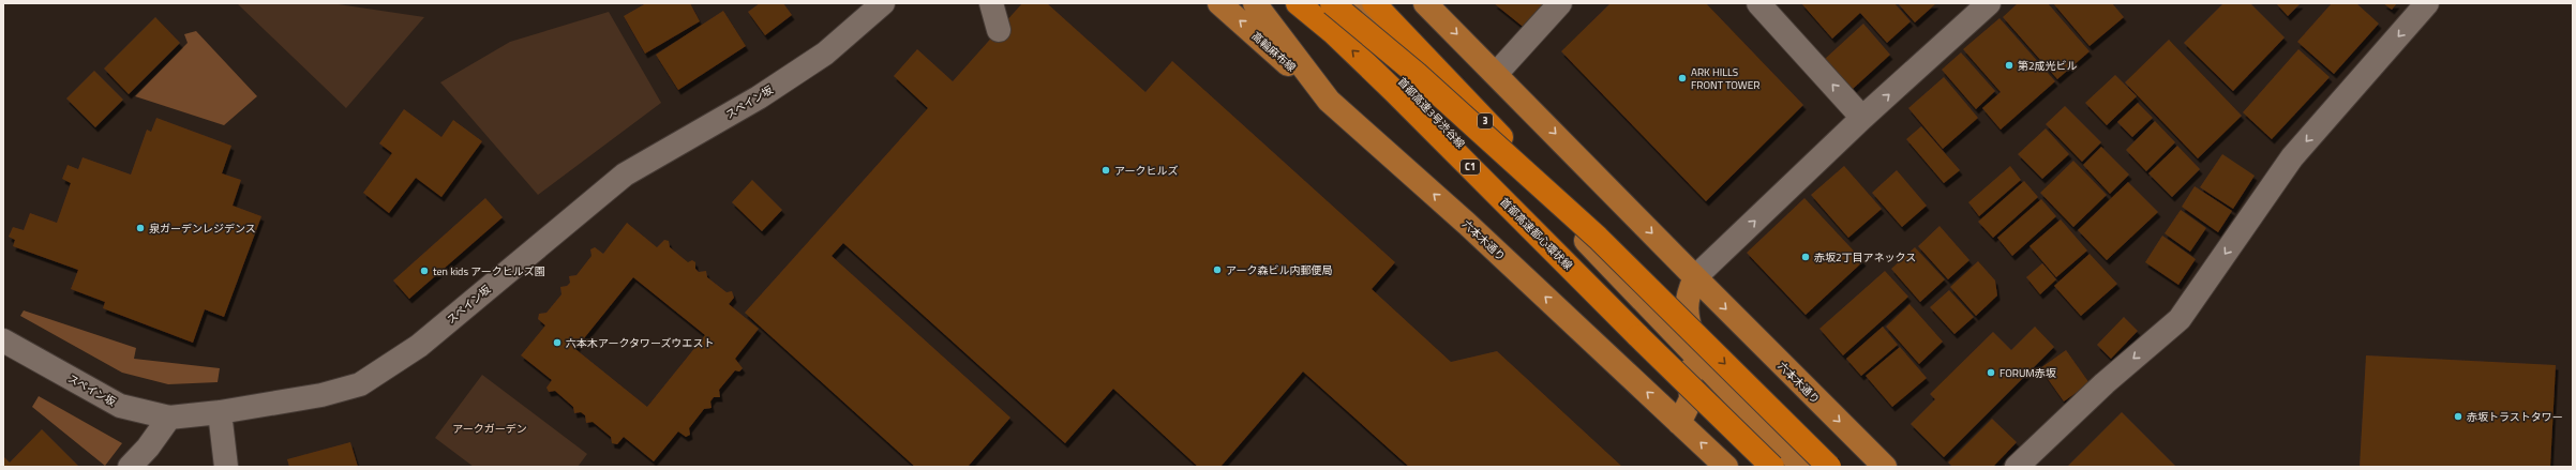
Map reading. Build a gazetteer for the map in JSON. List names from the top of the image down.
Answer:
{
  "streets": {
    "highway": [
      "首都高速3号渋谷線",
      "3",
      "C1",
      "首都高速都心環状線"
    ],
    "main road": ["高輪麻布線", "六本木通り"],
    "street": ["スペイン坂"]
  },
  "crossings": [
    ["高輪麻布線", "六本木通り"],
    ["首都高速3号渋谷線", "首都高速都心環状線"]
  ],
  "one_way": ["高輪麻布線"],
  "parks": ["アークガーデン"],
  "places": [
    "第2成光ビル",
    "ARK HILLS FRONT TOWER",
    "アークヒルズ",
    "泉ガーデンレジデンス",
    "赤坂2丁目アネックス",
    "アーク森ビル内郵便局",
    "ten kids アークヒルズ園",
    "六本木アークタワーズウエスト",
    "FORUM赤坂",
    "赤坂トラストタワー"
  ]
}
